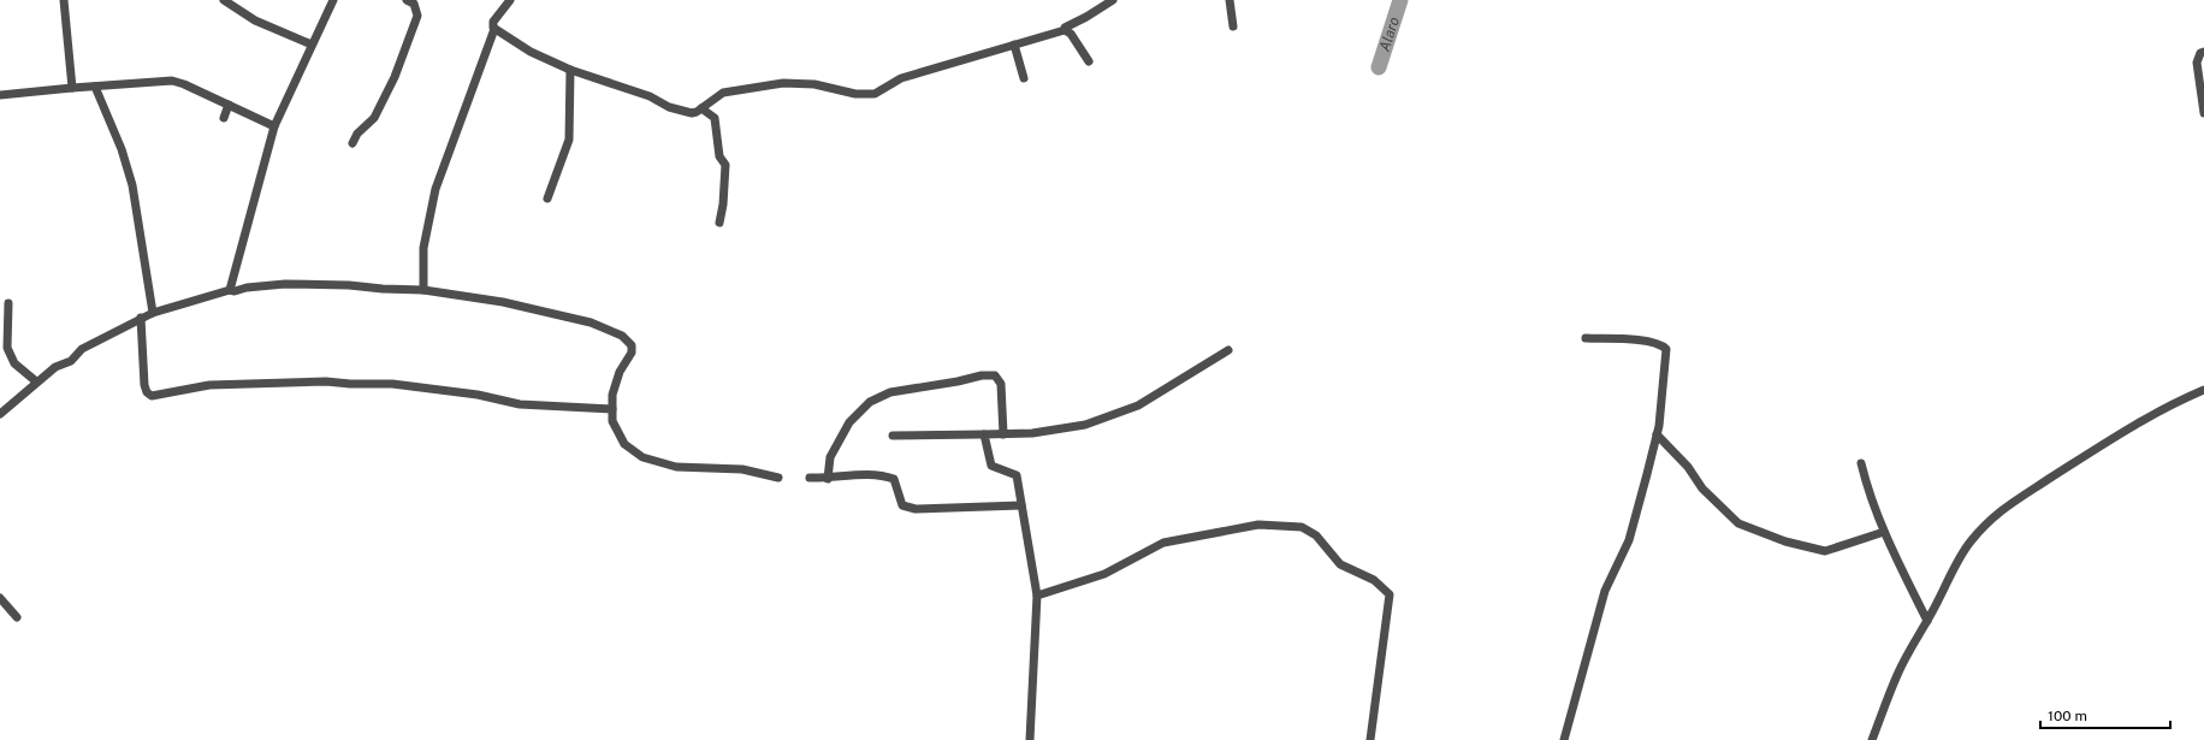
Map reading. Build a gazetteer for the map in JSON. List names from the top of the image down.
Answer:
{
  "water": ["Alaro"],
  "scale_bar": "100 m"
}
